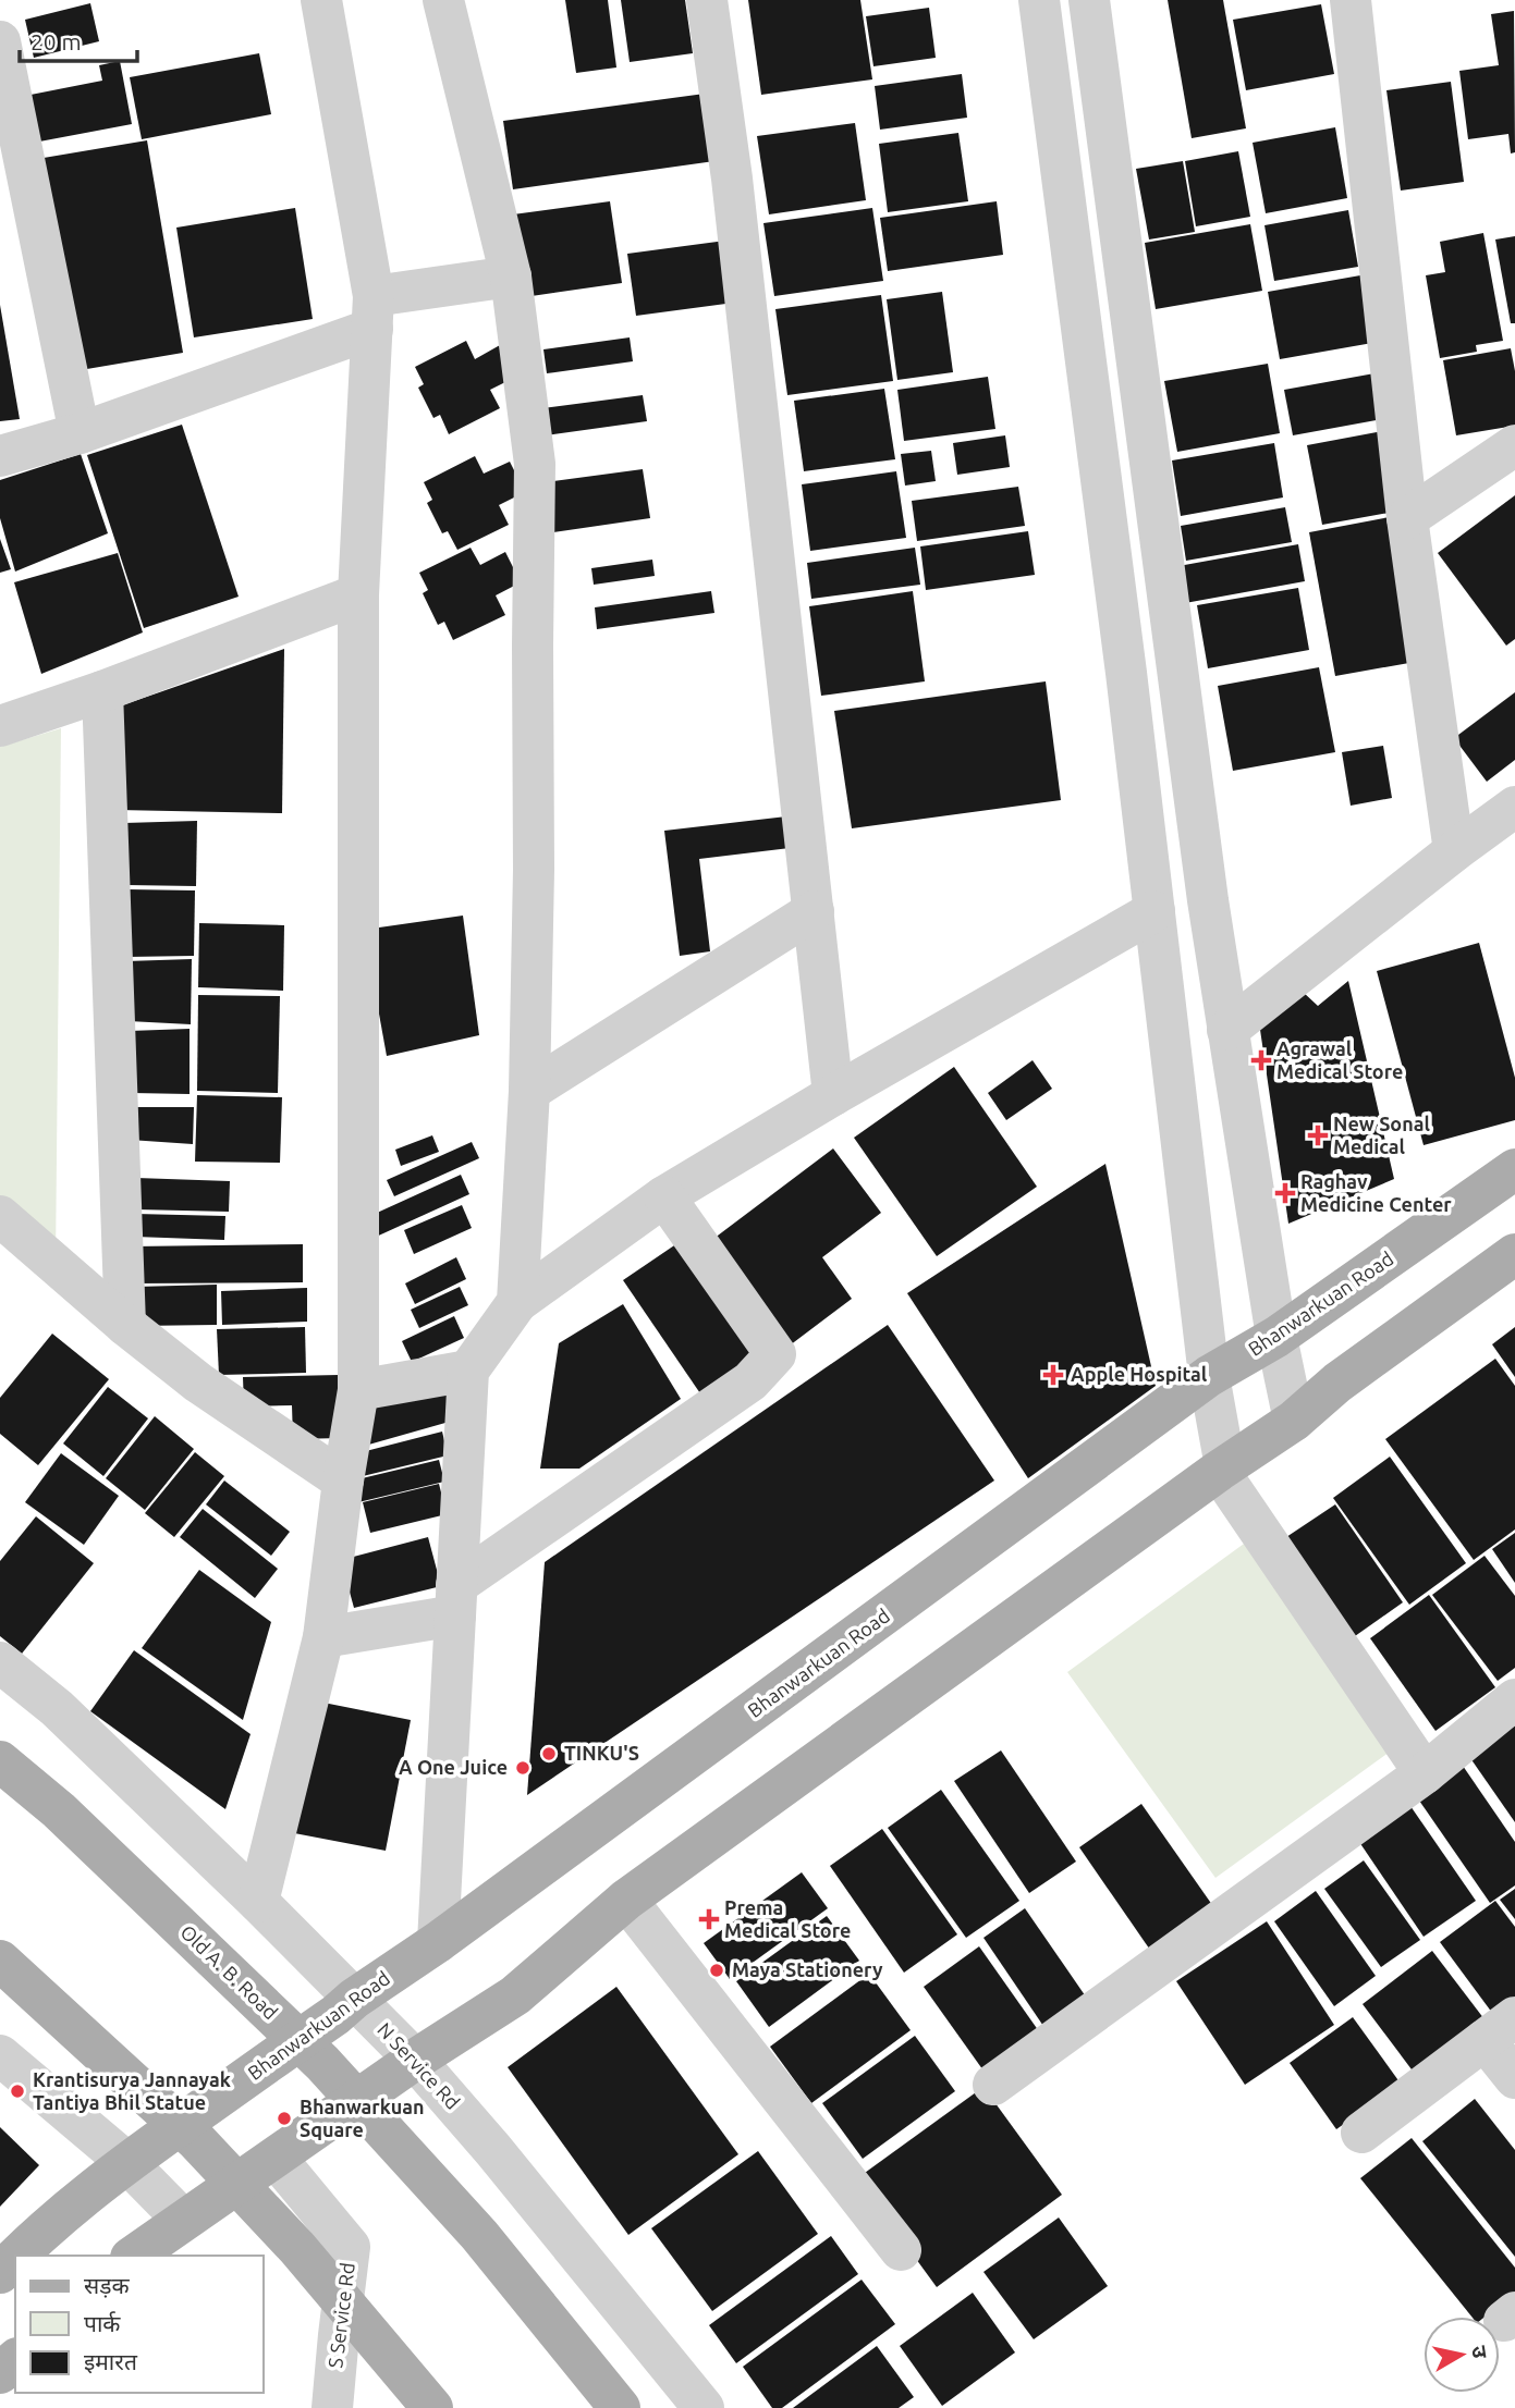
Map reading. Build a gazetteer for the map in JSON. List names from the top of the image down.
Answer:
{
  "streets": {
    "main road": ["Bhanwarkuan Road", "Old A. B. Road"],
    "street": ["N Service Rd", "S Service Rd"]
  },
  "crossings": [
    ["Bhanwarkuan Road", "N Service Rd"]
  ],
  "places": {
    "health": [
      "Agrawal Medical Store",
      "New Sonal Medical",
      "Raghav Medicine Center",
      "Apple Hospital",
      "Prema Medical Store"
    ],
    "other": [
      "TINKU'S",
      "A One Juice",
      "Maya Stationery",
      "Krantisurya Jannayak Tantiya Bhil Statue",
      "Bhanwarkuan Square"
    ]
  },
  "legend": ["सड़क", "पार्क", "इमारत"],
  "scale_bar": "20 m",
  "north": "right"
}
